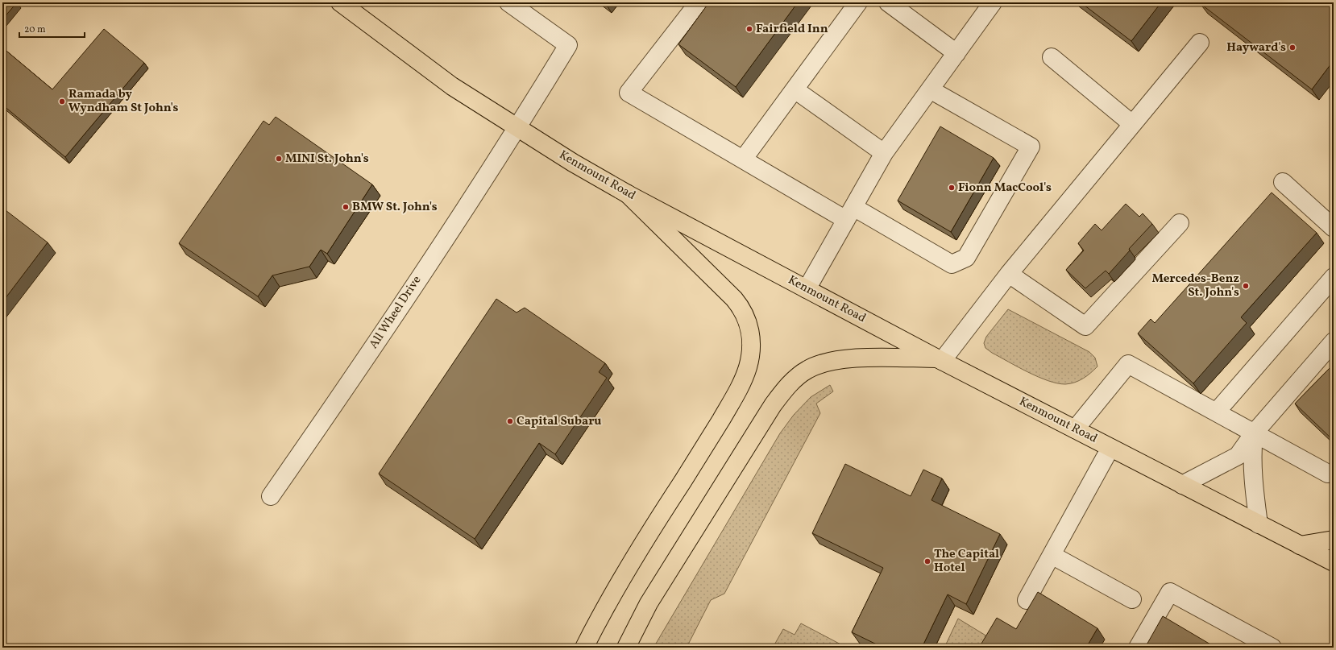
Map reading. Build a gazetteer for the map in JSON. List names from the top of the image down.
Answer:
{
  "streets": {
    "main road": ["Kenmount Road"],
    "street": ["All Wheel Drive"]
  },
  "crossings": [
    ["Kenmount Road", "All Wheel Drive"]
  ],
  "places": [
    "Fairfield Inn",
    "Hayward's",
    "Ramada by Wyndham St John's",
    "MINI St. John's",
    "Fionn MacCool's",
    "BMW St. John's",
    "Mercedes-Benz St. John's",
    "Capital Subaru",
    "The Capital Hotel"
  ],
  "scale_bar": "20 m"
}
